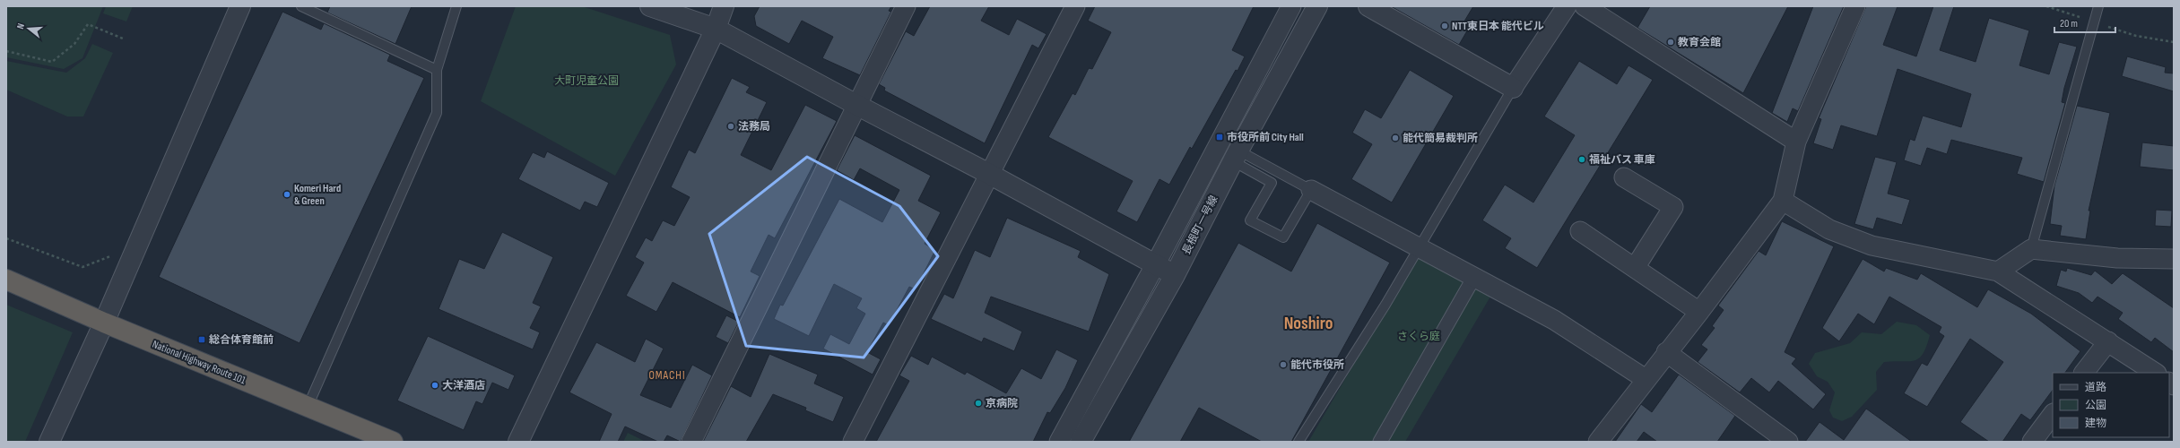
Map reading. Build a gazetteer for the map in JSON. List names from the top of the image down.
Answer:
{
  "streets": {
    "highway": ["National Highway Route 101"],
    "street": ["長根町一号線"]
  },
  "districts": ["Noshiro", "OMACHI"],
  "parks": ["大町児童公園", "さくら庭"],
  "places": {
    "other": [
      "NTT東日本 能代ビル",
      "教育会館",
      "法務局",
      "能代簡易裁判所",
      "福祉バス 車庫",
      "Komeri Hard & Green",
      "能代市役所",
      "大洋酒店",
      "京病院"
    ],
    "transit": ["市役所前 City Hall", "総合体育館前"]
  },
  "legend": ["道路", "公園", "建物"],
  "scale_bar": "20 m",
  "north": "left"
}
